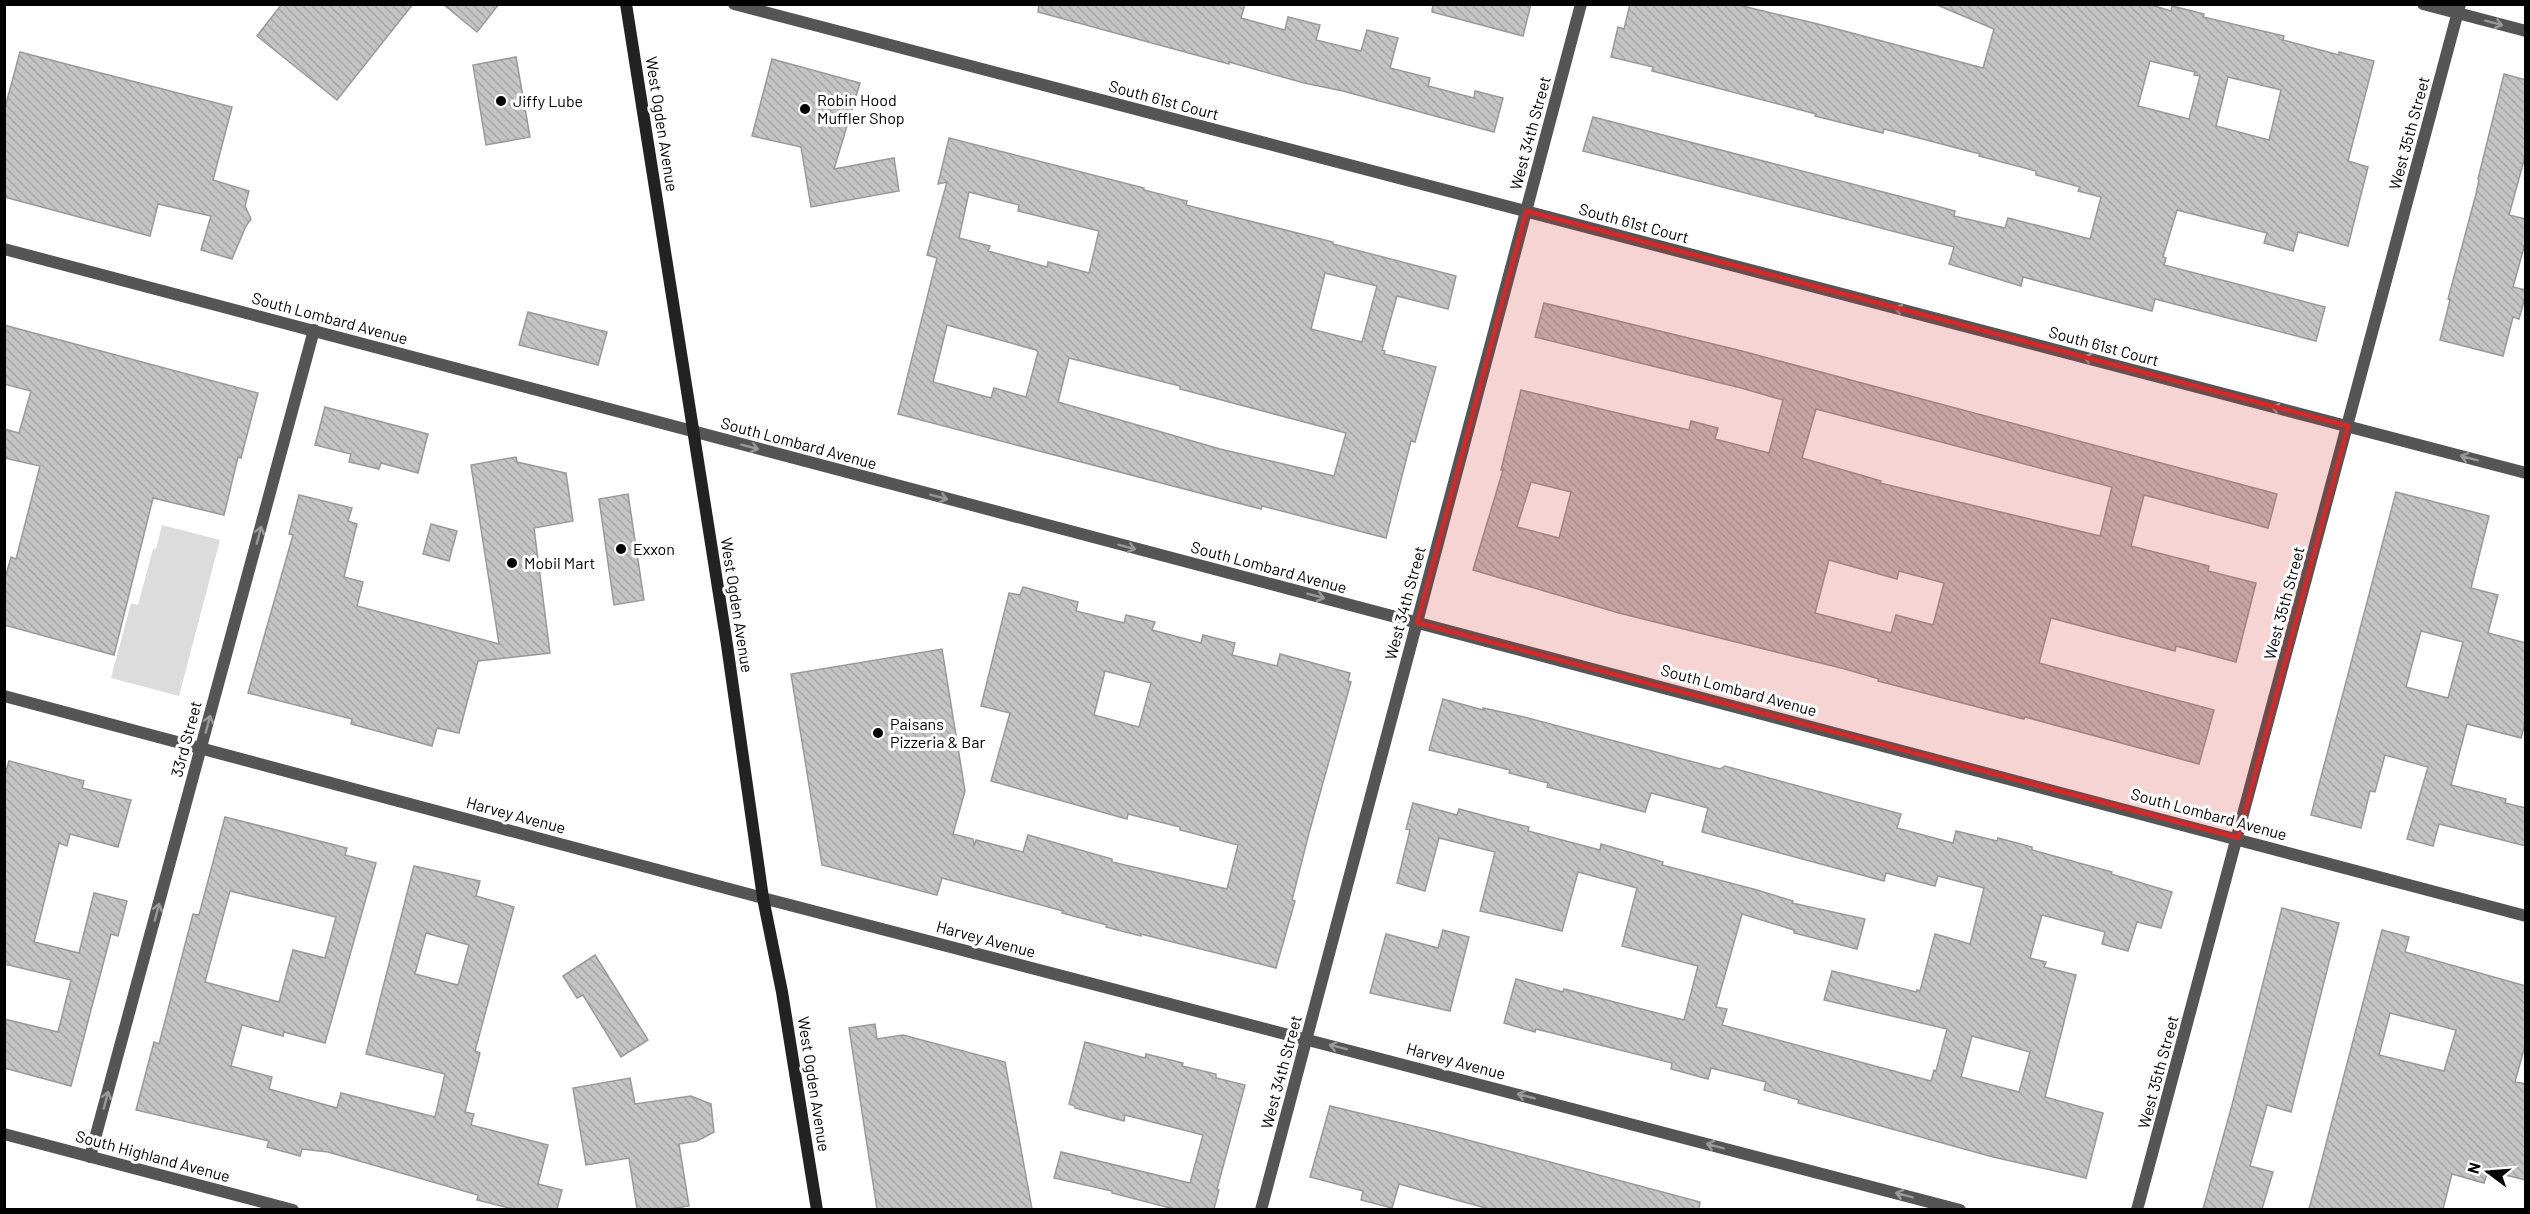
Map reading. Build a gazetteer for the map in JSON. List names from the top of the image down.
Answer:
{
  "streets": {
    "main road": ["West Ogden Avenue"],
    "street": [
      "South 61st Court",
      "West 34th Street",
      "West 35th Street",
      "South Lombard Avenue",
      "33rd Street",
      "Harvey Avenue",
      "South Highland Avenue"
    ]
  },
  "crossings": [
    ["South 61st Court", "West 34th Street"],
    ["South 61st Court", "West 35th Street"],
    ["West Ogden Avenue", "South Lombard Avenue"],
    ["West Ogden Avenue", "Harvey Avenue"],
    ["West 34th Street", "South Lombard Avenue"],
    ["West 34th Street", "Harvey Avenue"],
    ["West 35th Street", "South Lombard Avenue"],
    ["South Lombard Avenue", "33rd Street"],
    ["33rd Street", "Harvey Avenue"],
    ["33rd Street", "South Highland Avenue"]
  ],
  "one_way": ["South 61st Court", "33rd Street"],
  "places": [
    "Jiffy Lube",
    "Robin Hood Muffler Shop",
    "Exxon",
    "Mobil Mart",
    "Paisans Pizzeria & Bar"
  ],
  "north": "left"
}
